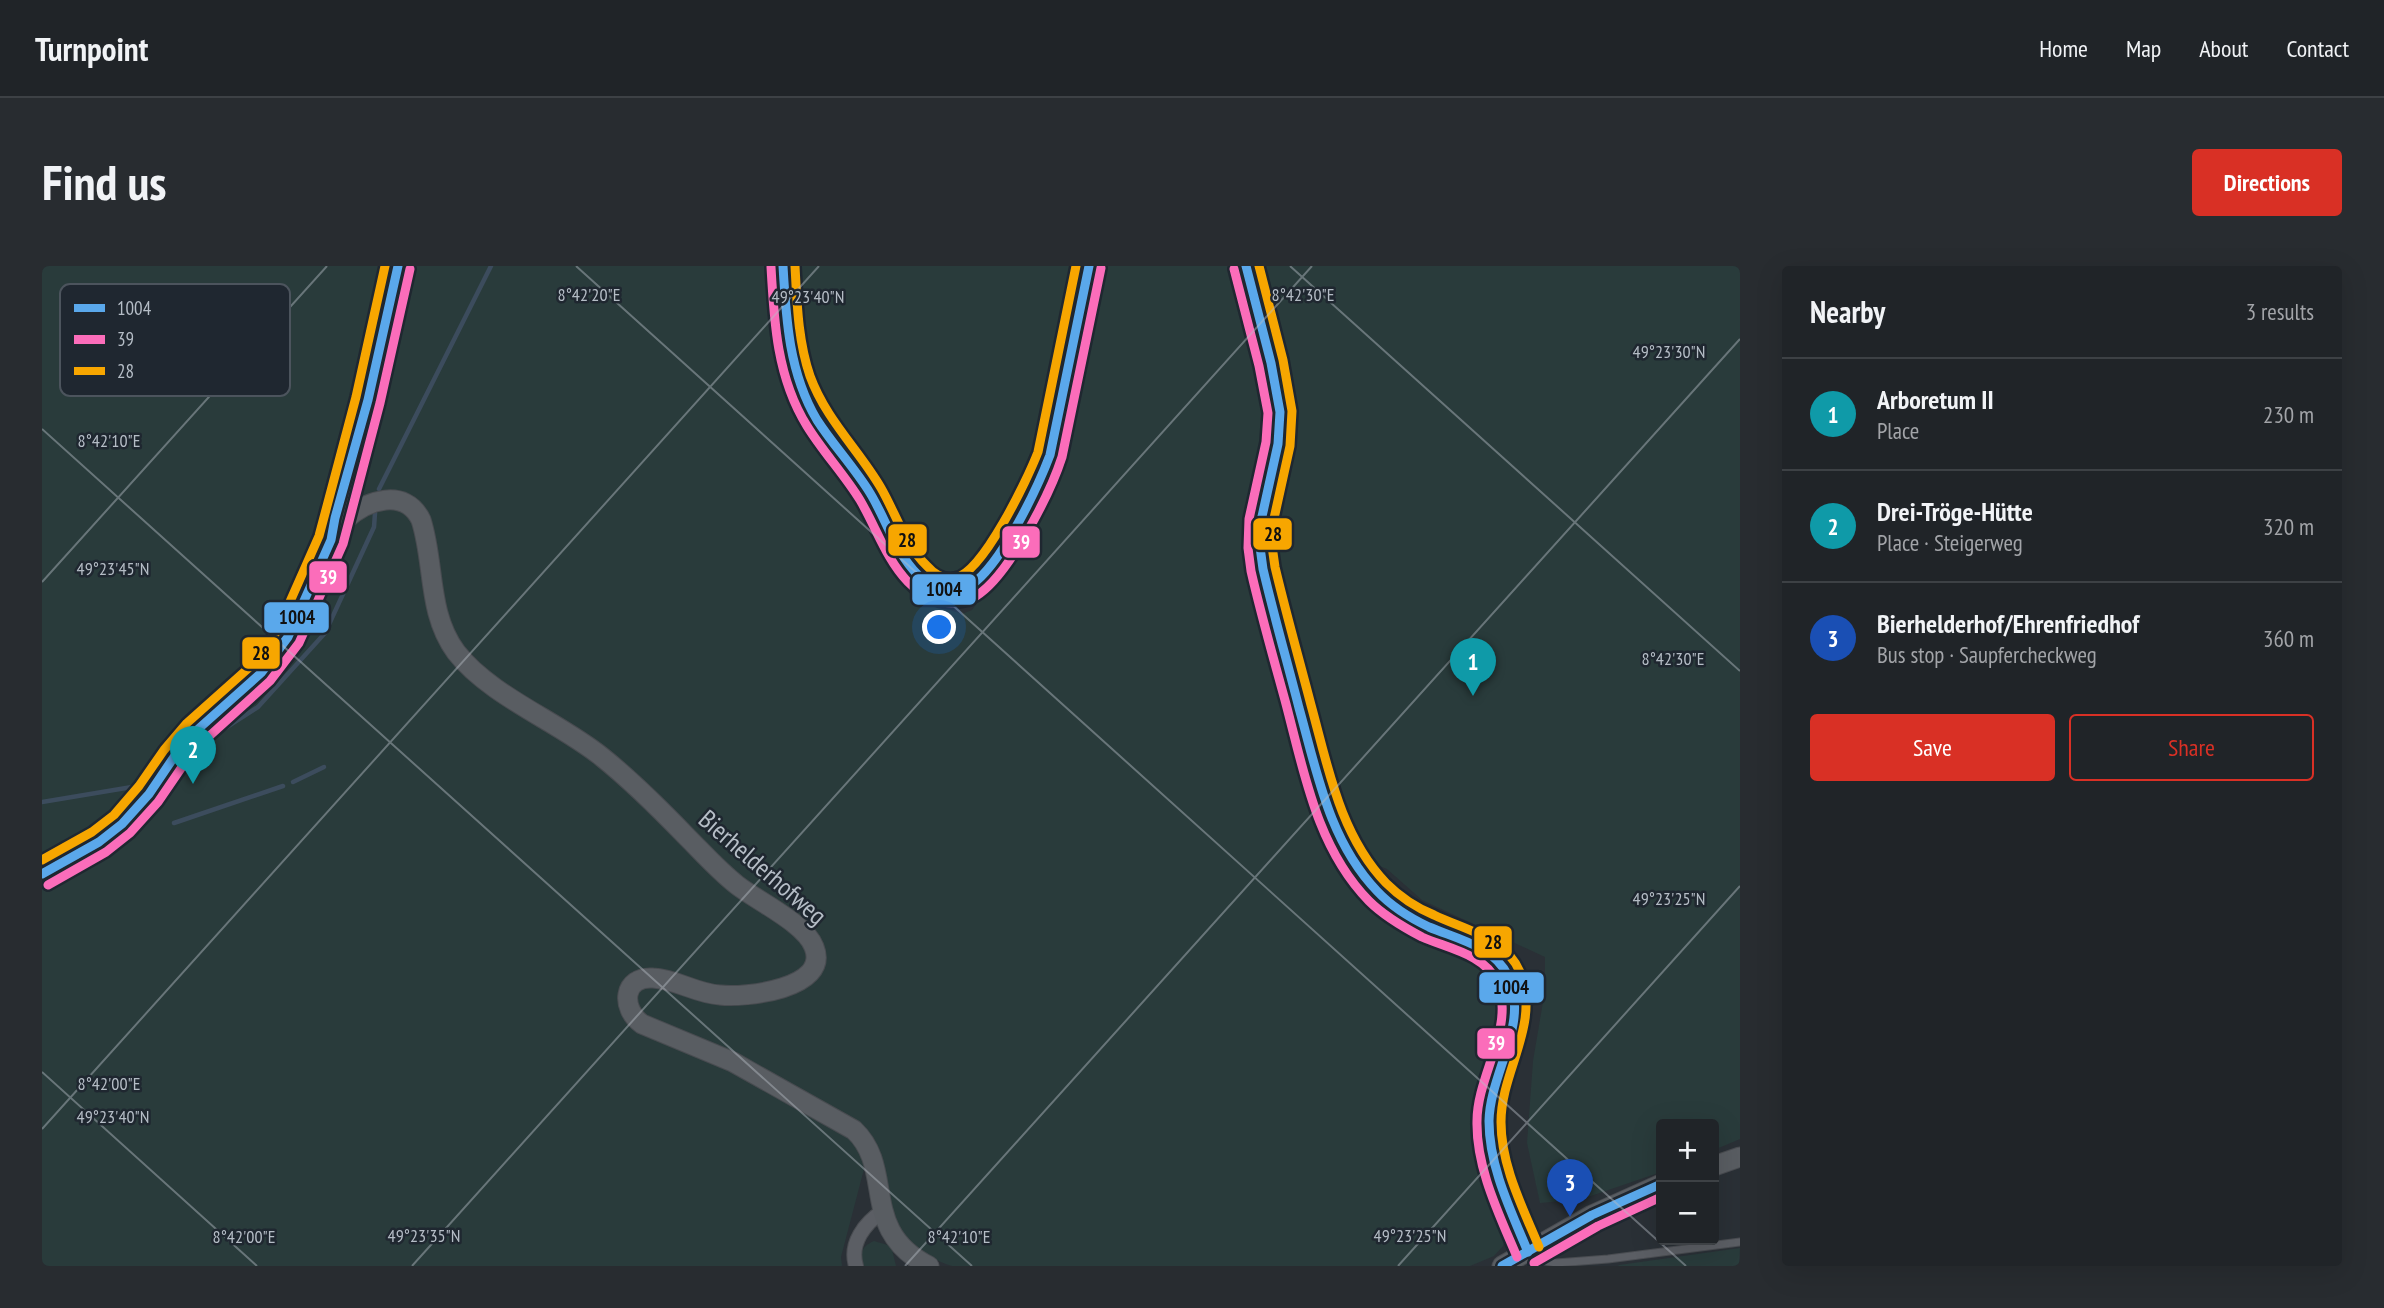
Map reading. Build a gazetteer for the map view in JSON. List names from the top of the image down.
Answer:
{
  "streets": {
    "street": ["Bierhelderhofweg"]
  },
  "lines": ["transit line 1004", "transit line 28", "transit line 39"],
  "legend": ["1004", "39", "28"],
  "page": {
    "header": "Turnpoint",
    "nav": [
      "Home",
      "Map",
      "About",
      "Contact"
    ],
    "buttons": [
      "Directions",
      ["Save", "Share"]
    ],
    "title": "Find us",
    "heading": ["Nearby", "3 results"],
    "list": [
      {
        "mark": "1",
        "name": "Arboretum II",
        "note": "Place",
        "value": "230 m"
      },
      {
        "mark": "2",
        "name": "Drei-Tröge-Hütte",
        "note": "Place · Steigerweg",
        "value": "320 m"
      },
      {
        "mark": "3",
        "name": "Bierhelderhof/Ehrenfriedhof",
        "note": "Bus stop · Saupfercheckweg",
        "value": "360 m"
      }
    ],
    "pins": ["1", "2", "3"],
    "map_buttons": ["+", "−"]
  },
  "coordinates": [
    "8°42'20\"E",
    "8°42'30\"E",
    "49°23'40\"N",
    "49°23'30\"N",
    "8°42'10\"E",
    "49°23'45\"N",
    "49°23'25\"N",
    "8°42'00\"E",
    "49°23'35\"N"
  ]
}
